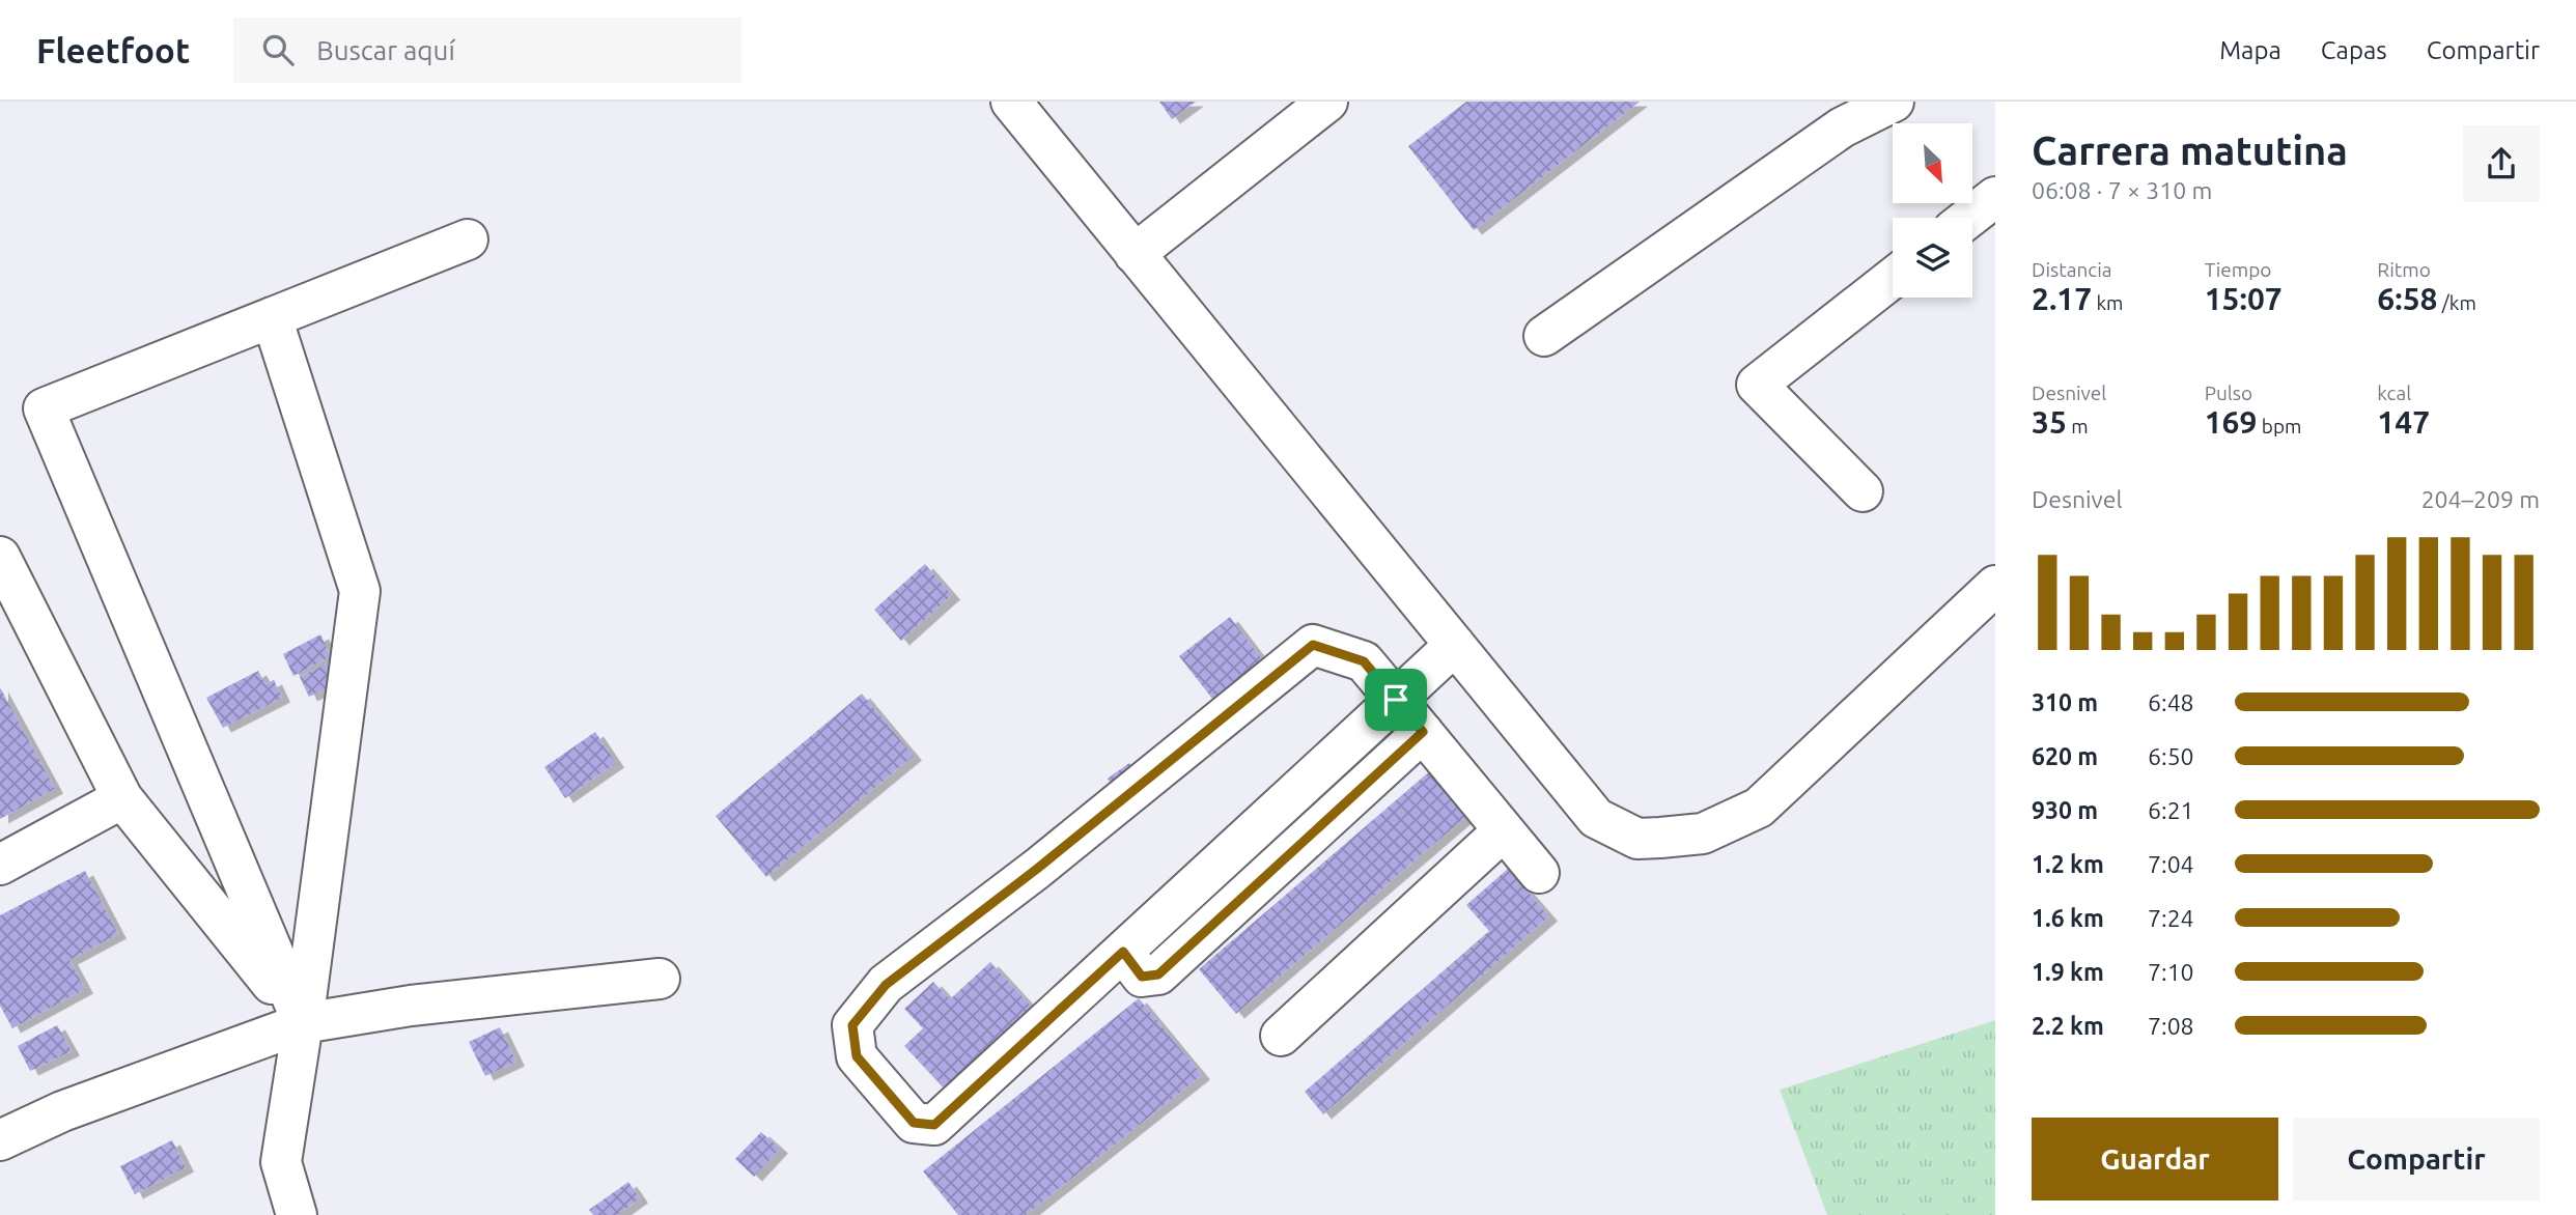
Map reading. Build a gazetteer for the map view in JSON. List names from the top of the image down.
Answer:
{
  "north": "bottom right",
  "page": {
    "header": "Fleetfoot",
    "search": "Buscar aquí",
    "nav": ["Mapa", "Capas", "Compartir"],
    "heading": ["Carrera matutina", "06:08 · 7 × 310 m"],
    "stats": [
      ["Distancia", "2.17 km"],
      ["Tiempo", "15:07"],
      ["Ritmo", "6:58 /km"],
      ["Desnivel", "35 m"],
      ["Pulso", "169 bpm"],
      ["kcal", "147"]
    ],
    "chart": ["Desnivel", "204–209 m"],
    "list": [
      {
        "name": "310 m",
        "note": "6:48"
      },
      {
        "name": "620 m",
        "note": "6:50"
      },
      {
        "name": "930 m",
        "note": "6:21"
      },
      {
        "name": "1.2 km",
        "note": "7:04"
      },
      {
        "name": "1.6 km",
        "note": "7:24"
      },
      {
        "name": "1.9 km",
        "note": "7:10"
      },
      {
        "name": "2.2 km",
        "note": "7:08"
      }
    ],
    "buttons": ["Guardar", "Compartir"]
  }
}
